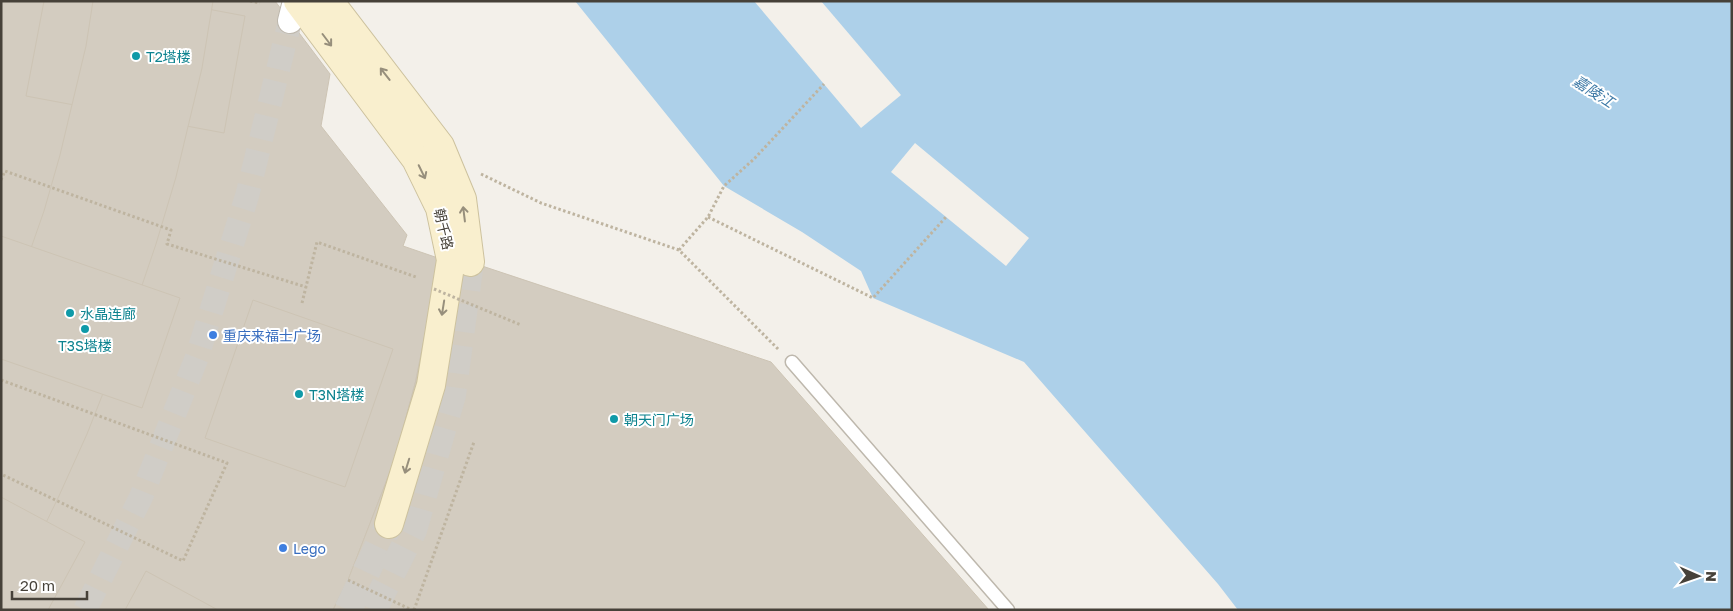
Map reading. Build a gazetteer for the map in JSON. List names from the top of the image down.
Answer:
{
  "streets": {
    "main road": ["朝千路"]
  },
  "water": ["嘉陵江"],
  "places": [
    "T2塔楼",
    "水晶连廊",
    "T3S塔楼",
    "重庆来福士广场",
    "T3N塔楼",
    "朝天门广场",
    "Lego"
  ],
  "scale_bar": "20 m",
  "north": "right"
}
